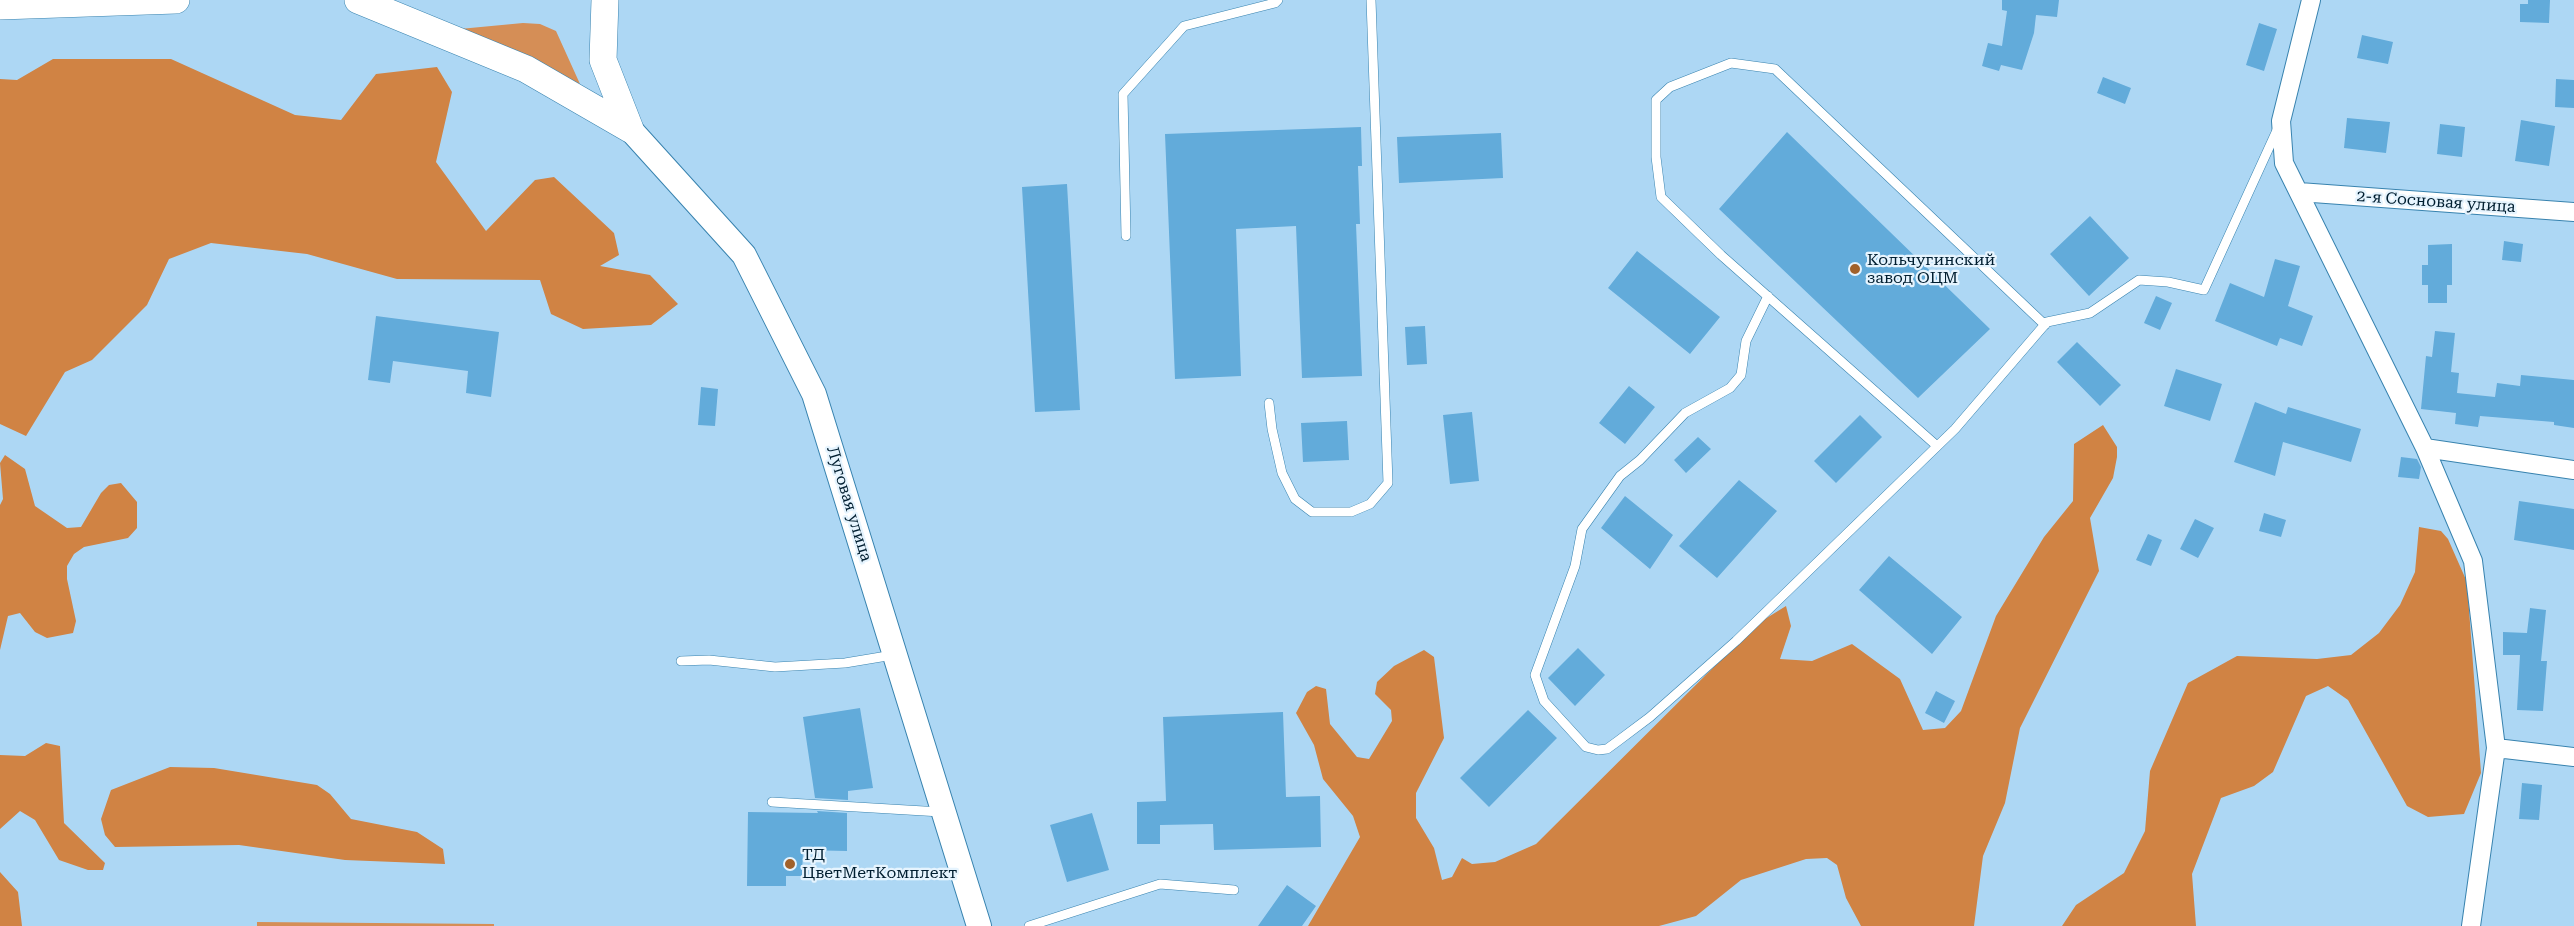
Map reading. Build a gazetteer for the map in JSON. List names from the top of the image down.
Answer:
{
  "streets": {
    "street": ["2-я Сосновая улица", "Луговая улица"]
  },
  "places": ["Кольчугинский завод ОЦМ", "ТД ЦветМетКомплект"]
}
